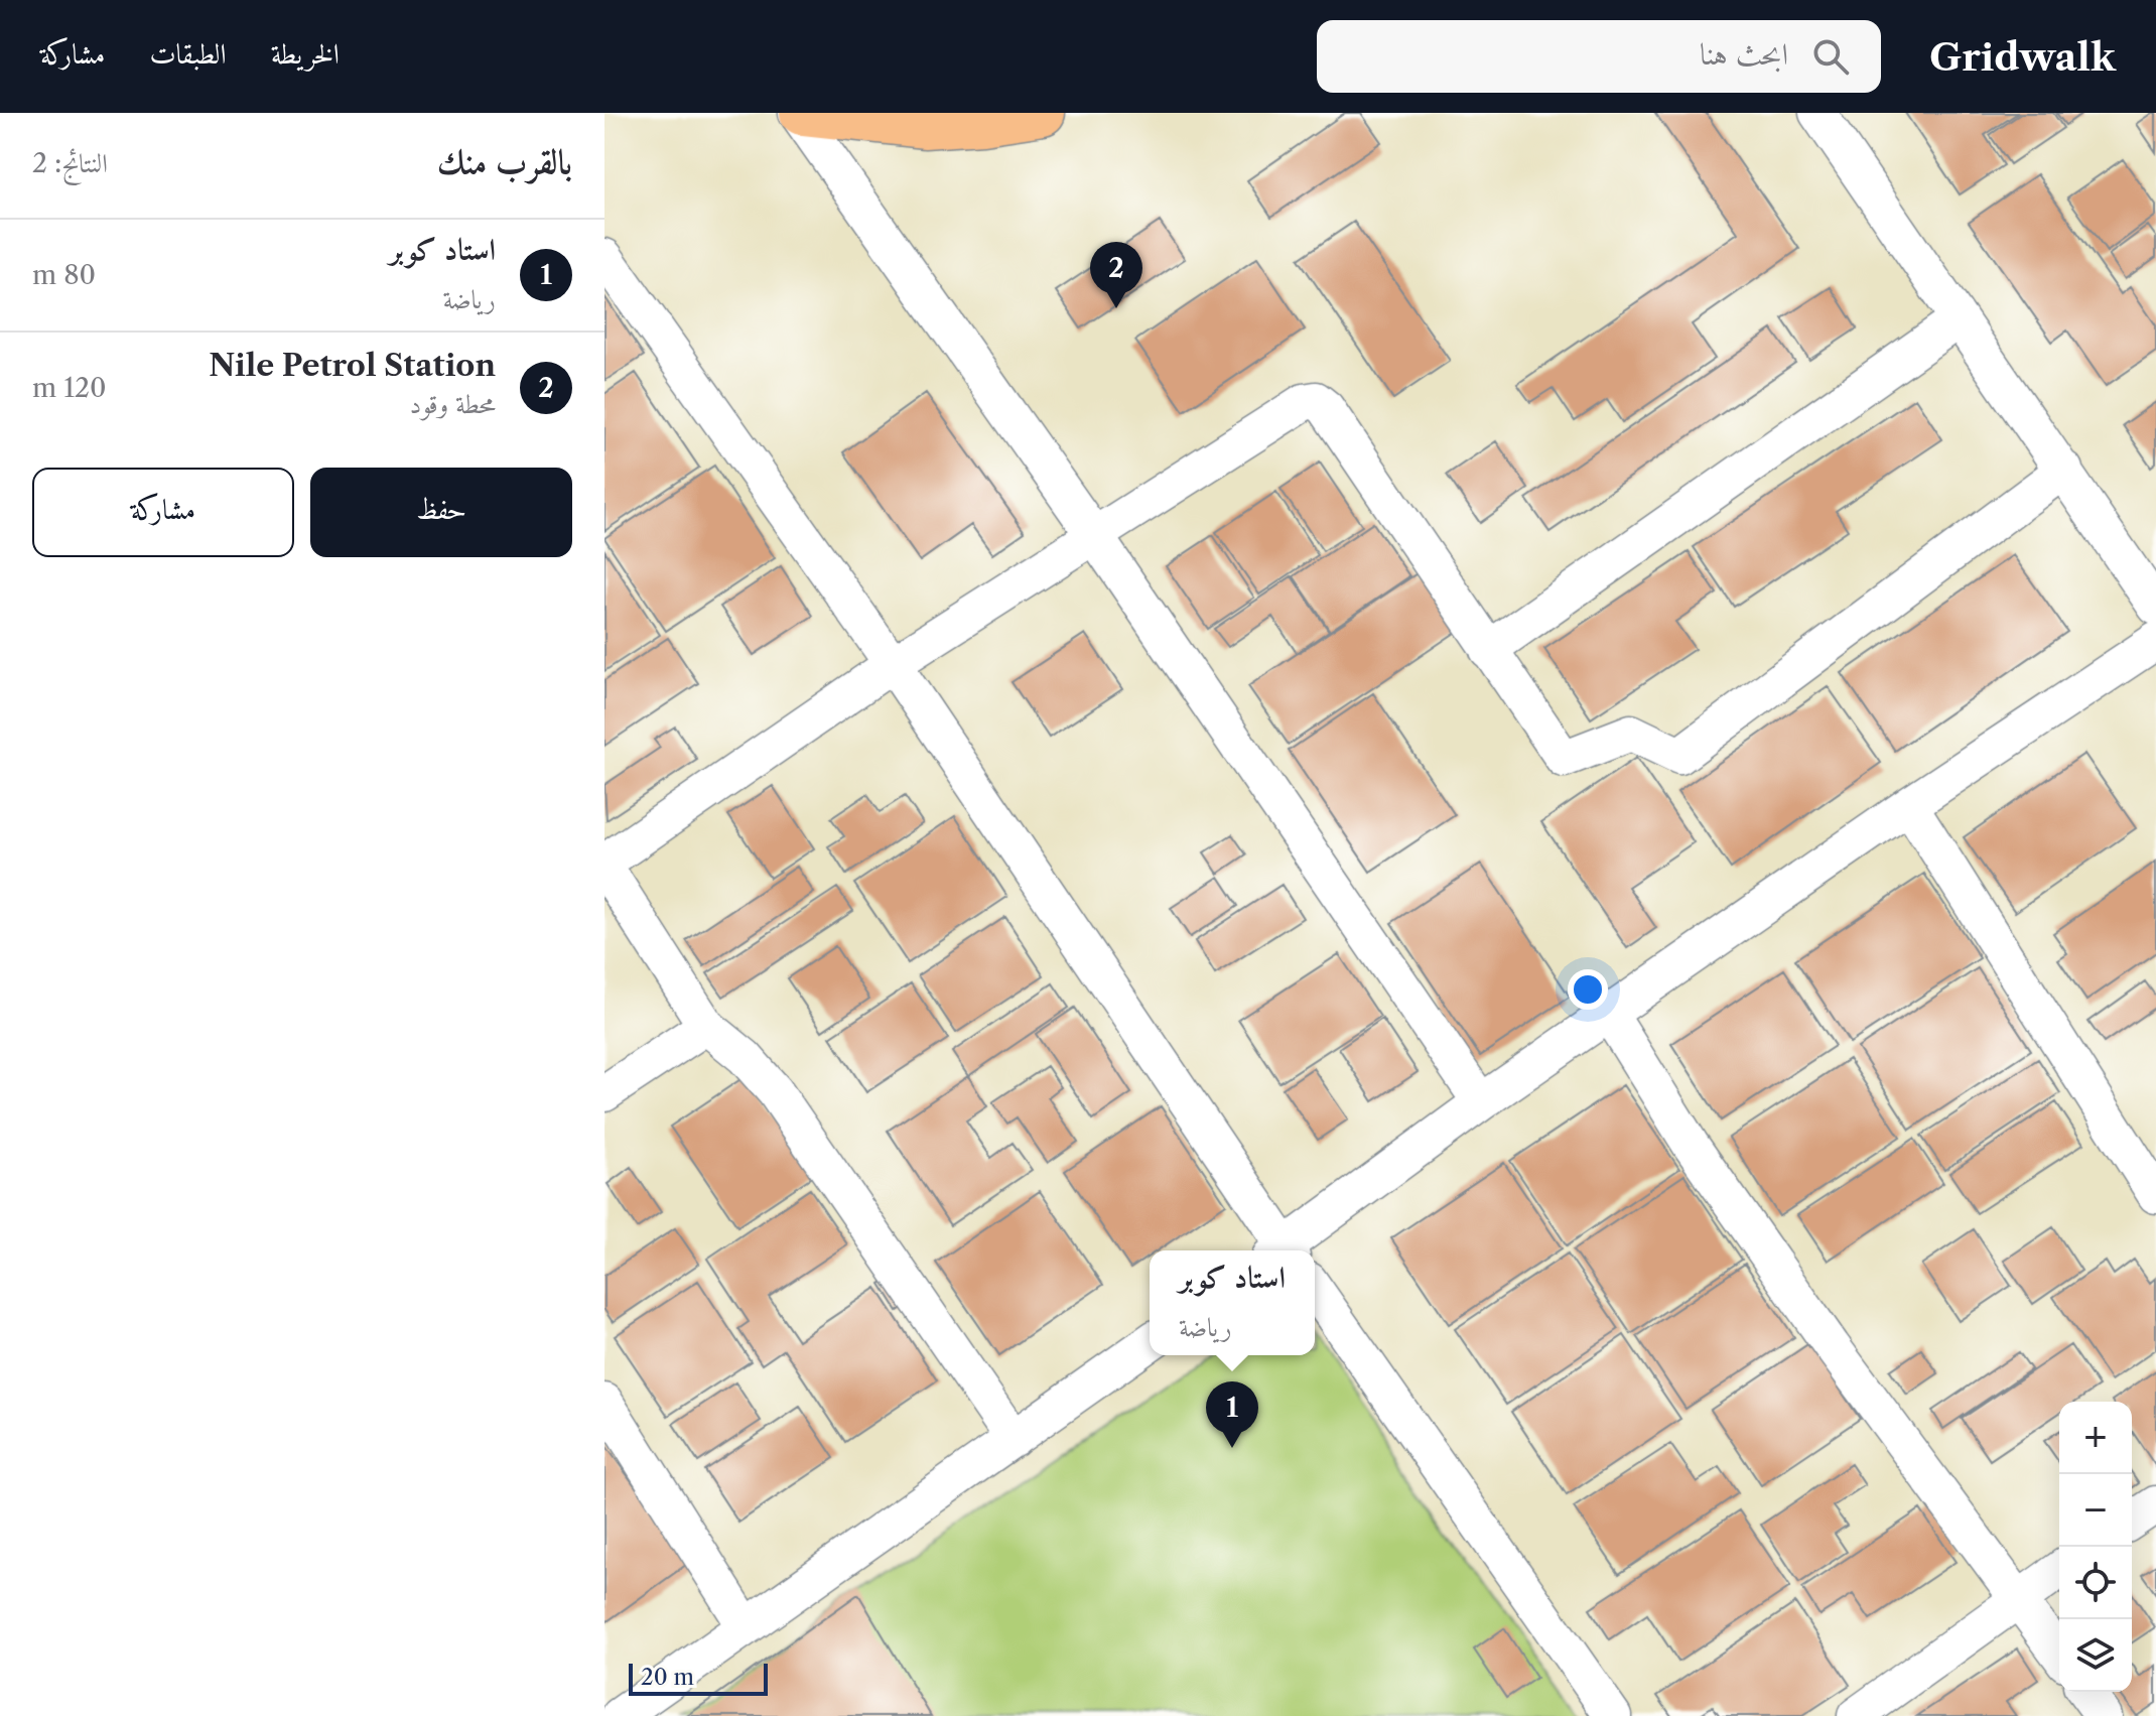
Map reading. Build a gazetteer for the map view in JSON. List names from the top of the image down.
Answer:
{
  "scale_bar": "20 m",
  "page": {
    "header": "Gridwalk",
    "search": "ابحث هنا",
    "nav": ["الخريطة", "الطبقات", "مشاركة"],
    "heading": ["بالقرب منك", "النتائج: 2"],
    "list": [
      {
        "mark": "1",
        "name": "استاد كوبر",
        "note": "رياضة",
        "value": "80 m"
      },
      {
        "mark": "2",
        "name": "Nile Petrol Station",
        "note": "محطة وقود",
        "value": "120 m"
      }
    ],
    "pins": ["2", "1"],
    "buttons": ["حفظ", "مشاركة"],
    "popup": ["استاد كوبر", "رياضة"],
    "map_buttons": ["+", "−"],
    "scale": "20 m"
  }
}
